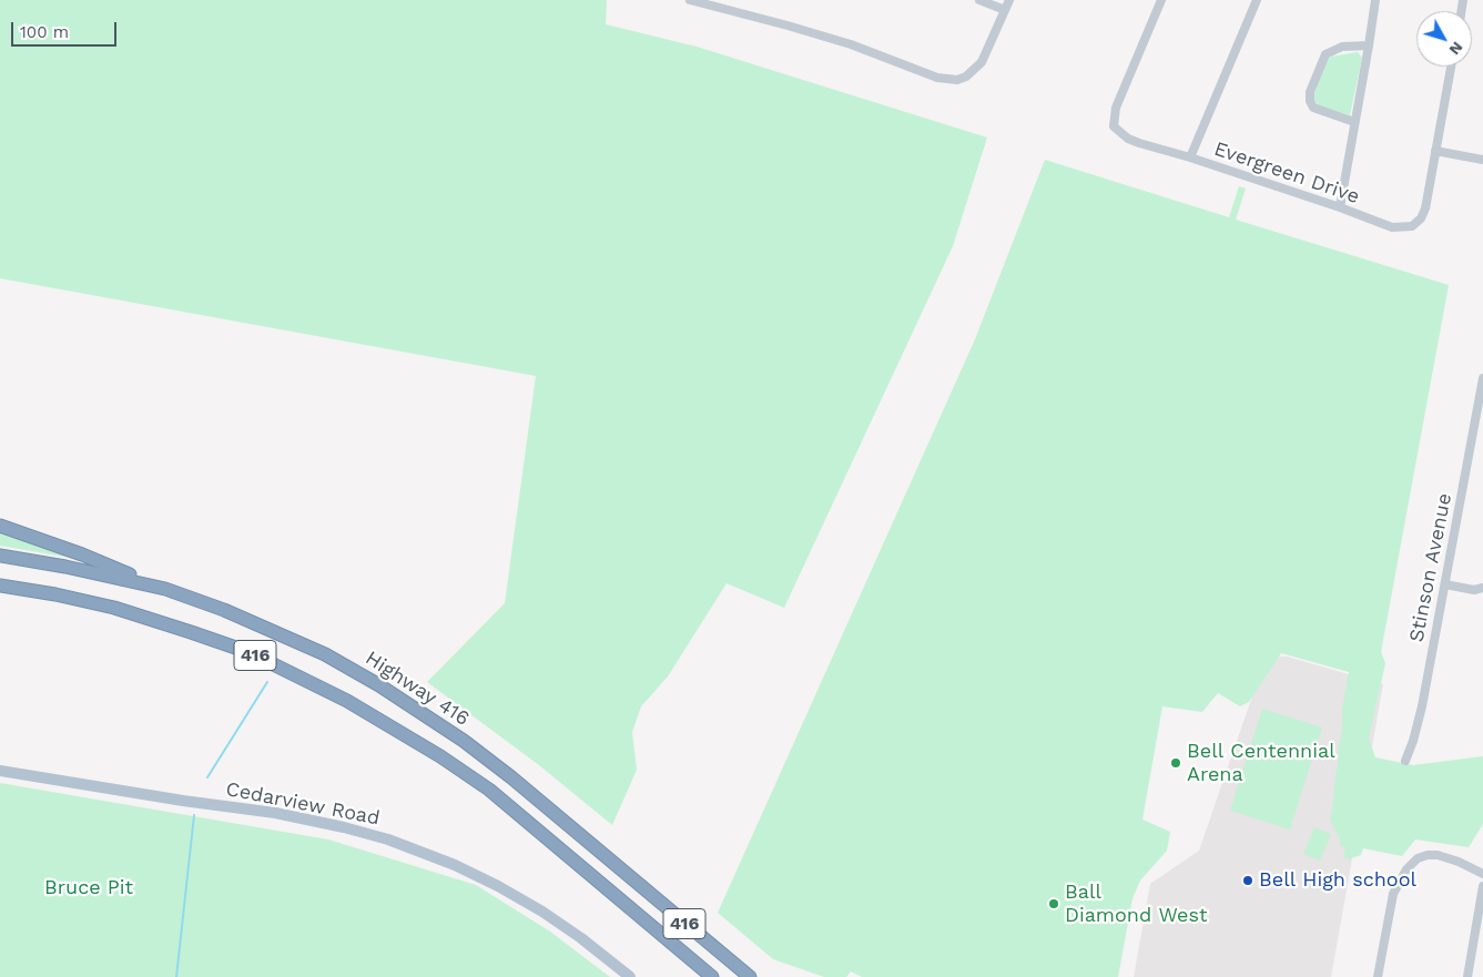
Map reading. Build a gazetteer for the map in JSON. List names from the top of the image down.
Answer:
{
  "streets": {
    "highway": ["416", "Highway 416"],
    "main road": ["Cedarview Road"],
    "street": ["Evergreen Drive", "Stinson Avenue"]
  },
  "parks": ["Bruce Pit"],
  "places": ["Bell Centennial Arena", "Bell High school", "Ball Diamond West"],
  "scale_bar": "100 m",
  "north": "bottom right"
}
